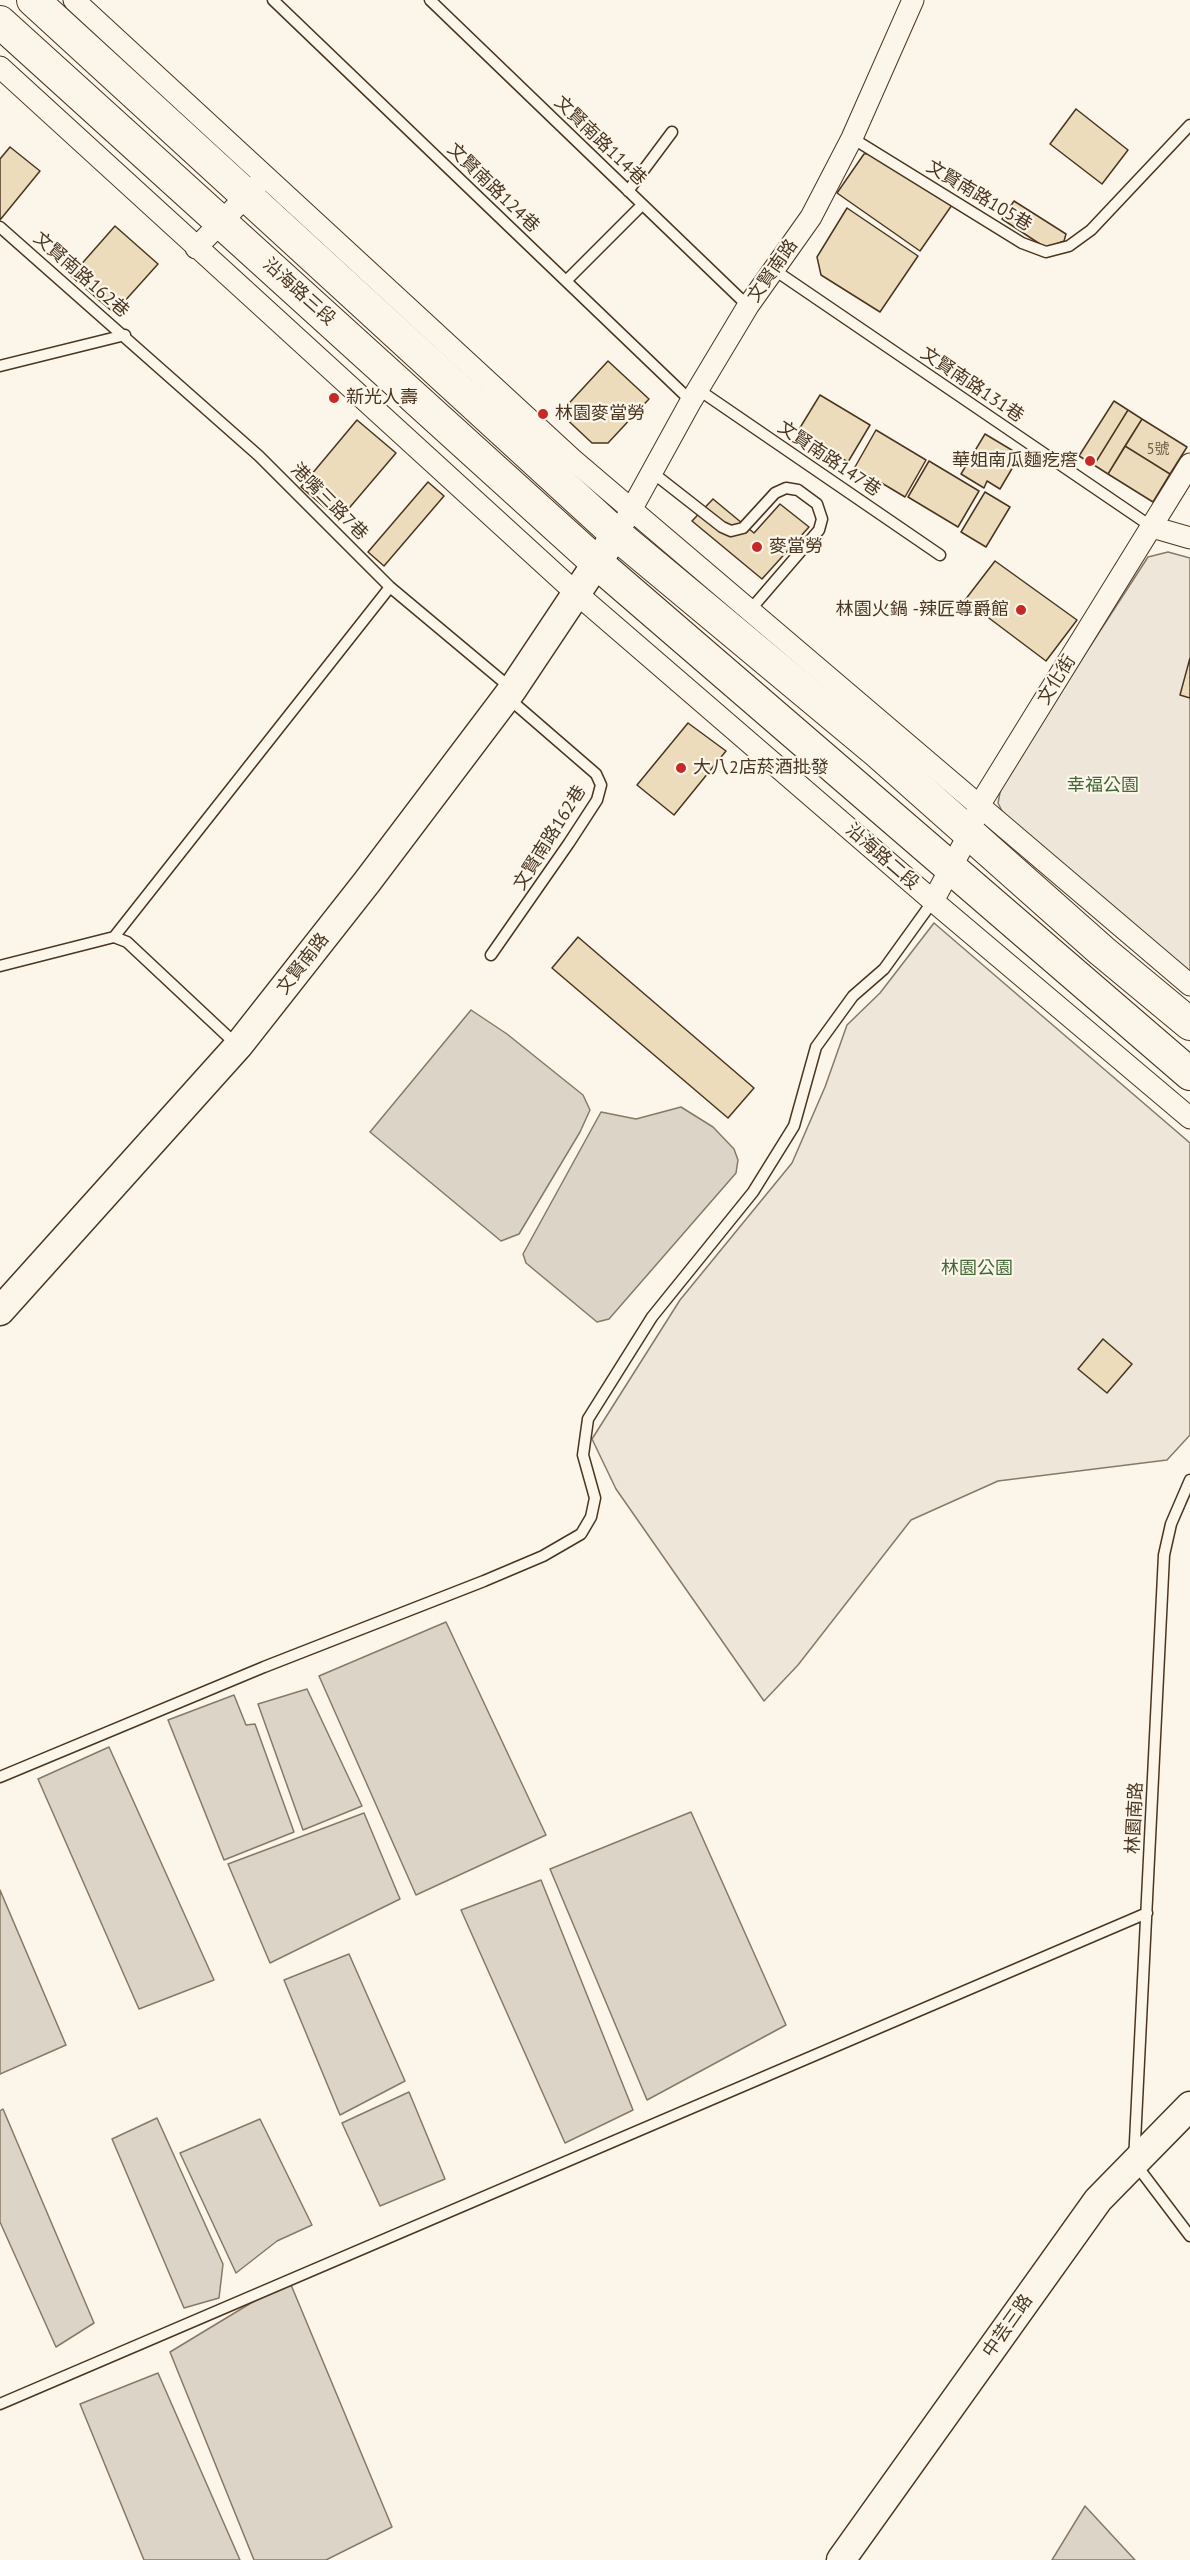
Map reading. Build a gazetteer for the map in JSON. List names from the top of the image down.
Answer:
{
  "streets": {
    "main road": ["沿海路三段", "沿海路二段"],
    "street": ["文賢南路", "文化街", "中芸三路"],
    "lane": [
      "文賢南路114巷",
      "文賢南路124巷",
      "文賢南路105巷",
      "文賢南路162巷",
      "文賢南路131巷",
      "文賢南路147巷",
      "港嘴三路7巷",
      "林園南路"
    ]
  },
  "crossings": [
    ["文賢南路114巷", "文賢南路"],
    ["文賢南路124巷", "文賢南路"],
    ["文賢南路124巷", "文賢南路147巷"],
    ["文賢南路105巷", "文賢南路"],
    ["文賢南路", "文賢南路162巷"],
    ["文賢南路", "沿海路三段"],
    ["文賢南路", "文賢南路131巷"],
    ["文賢南路", "文賢南路147巷"],
    ["文賢南路", "港嘴三路7巷"],
    ["文賢南路", "沿海路二段"],
    ["文賢南路162巷", "港嘴三路7巷"],
    ["沿海路三段", "沿海路二段"],
    ["文賢南路131巷", "文化街"],
    ["文化街", "沿海路二段"],
    ["林園南路", "中芸三路"]
  ],
  "parks": ["幸福公園", "林園公園"],
  "places": [
    "新光人壽",
    "林園麥當勞",
    "華姐南瓜麵疙瘩",
    "麥當勞",
    "林園火鍋 -辣匠尊爵館",
    "大八2店菸酒批發"
  ],
  "house_numbers": ["5號"]
}
